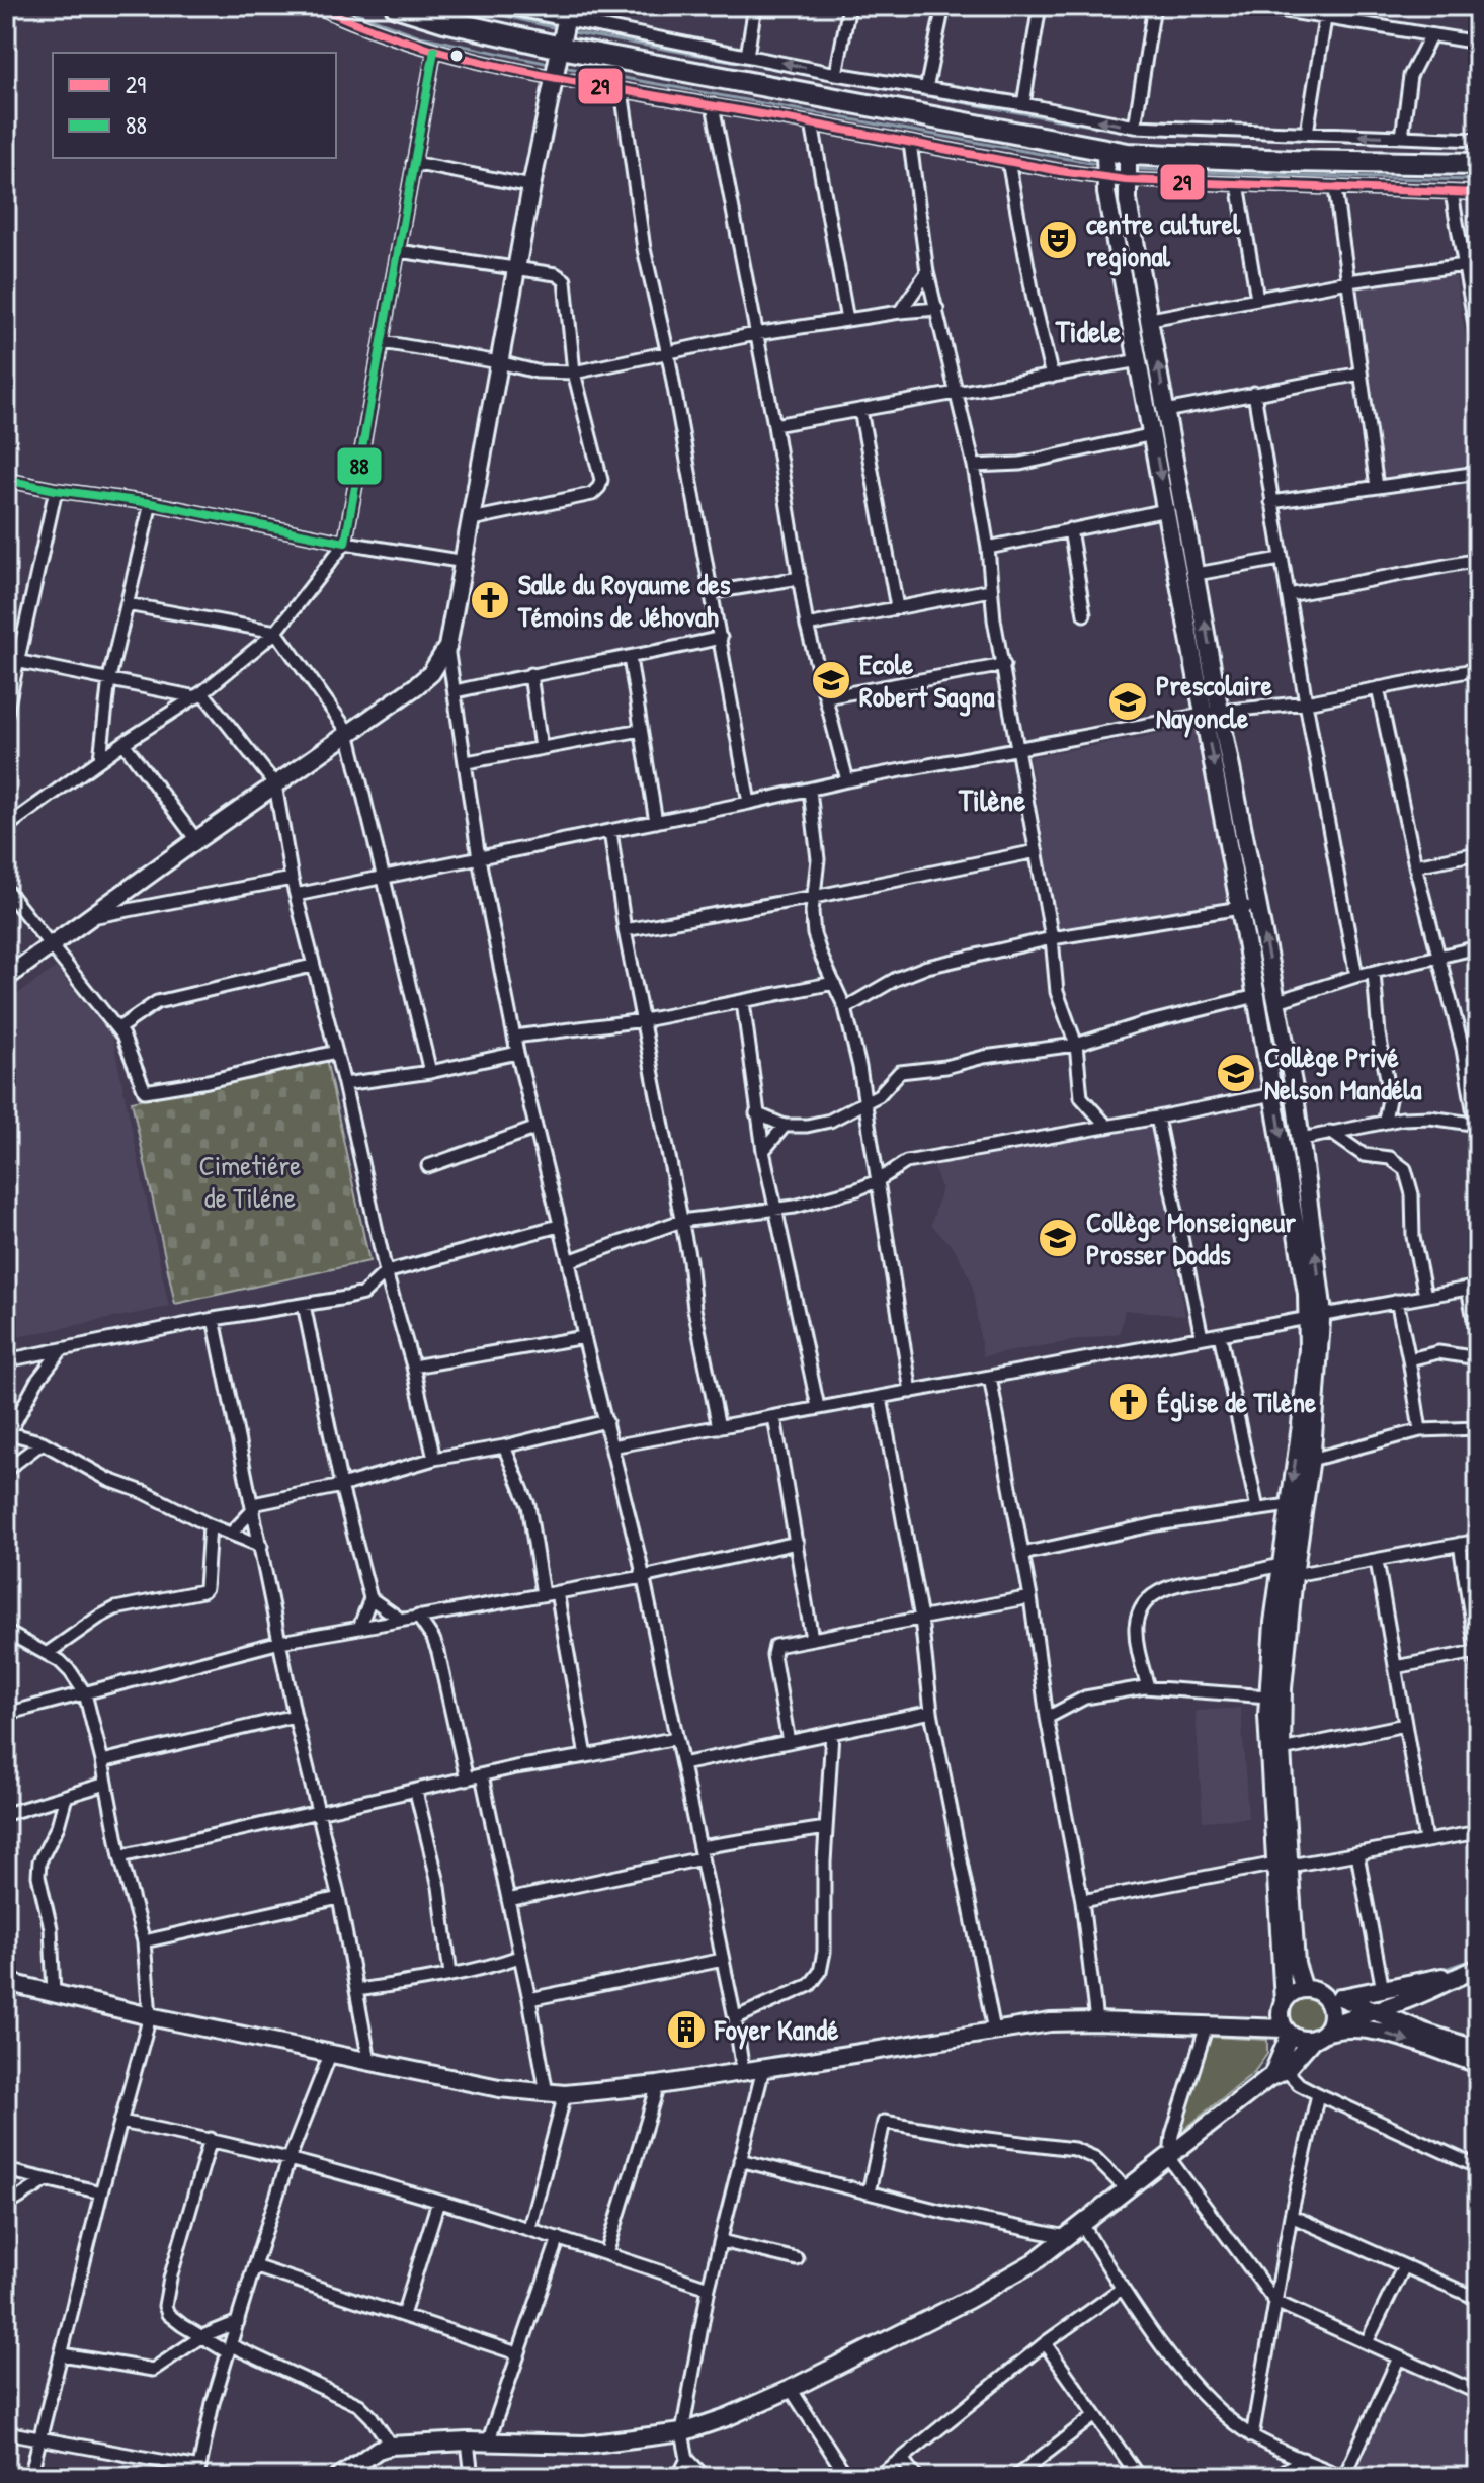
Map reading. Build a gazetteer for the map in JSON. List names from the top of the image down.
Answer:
{
  "districts": ["Tidele", "Tilène"],
  "parks": ["Cimetiére de Tiléne"],
  "places": {
    "theatre": ["centre culturel regional"],
    "church": ["Salle du Royaume des Témoins de Jéhovah", "Église de Tilène"],
    "school or university": [
      "Ecole Robert Sagna",
      "Prescolaire Nayoncle",
      "Collège Privé Nelson Mandéla",
      "Collège Monseigneur Prosser Dodds"
    ],
    "building": ["Foyer Kandé"]
  },
  "lines": ["transit line 29", "transit line 88"],
  "legend": ["29", "88"]
}
